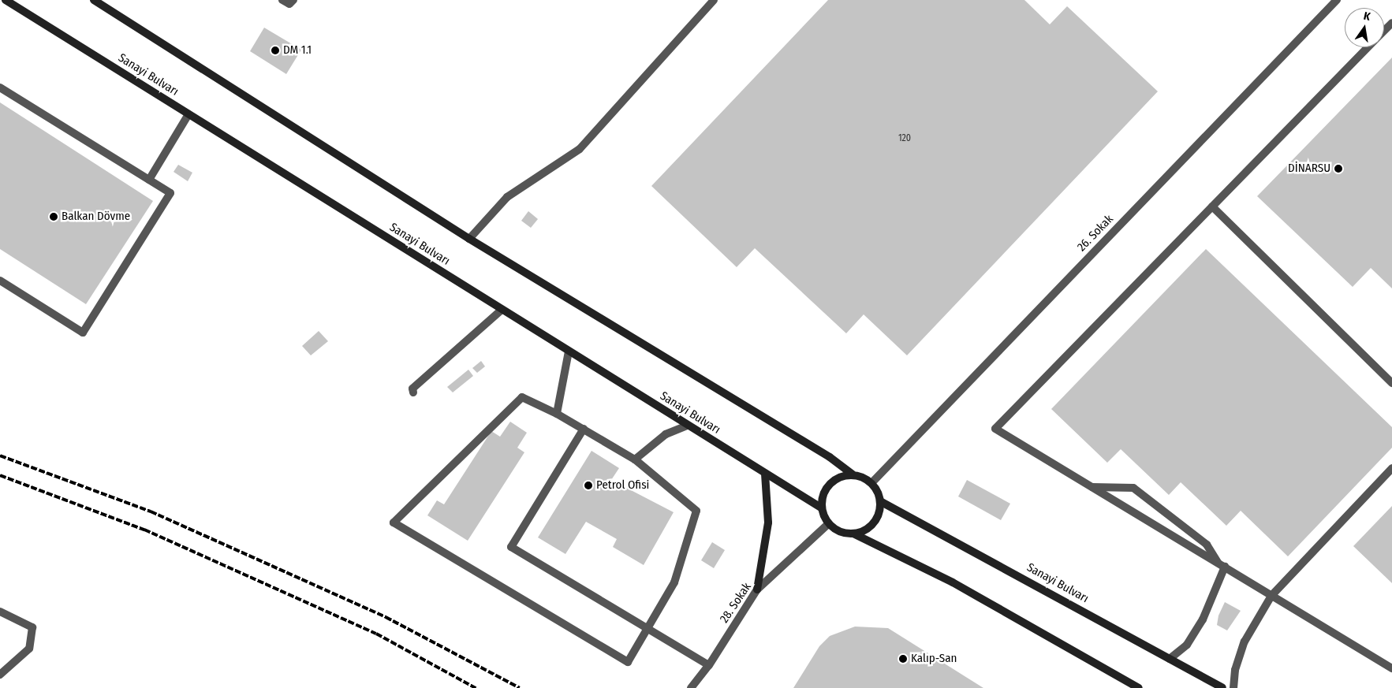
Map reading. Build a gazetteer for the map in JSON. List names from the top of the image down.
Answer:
{
  "streets": {
    "main road": ["Sanayi Bulvarı"],
    "street": ["26. Sokak", "28. Sokak"]
  },
  "crossings": [
    ["Sanayi Bulvarı", "26. Sokak"],
    ["Sanayi Bulvarı", "28. Sokak"],
    ["26. Sokak", "28. Sokak"]
  ],
  "places": [
    "DM 1.1",
    "DİNARSU",
    "Balkan Dövme",
    "Petrol Ofisi",
    "Kalıp-San"
  ],
  "house_numbers": ["120"],
  "north": "top"
}
